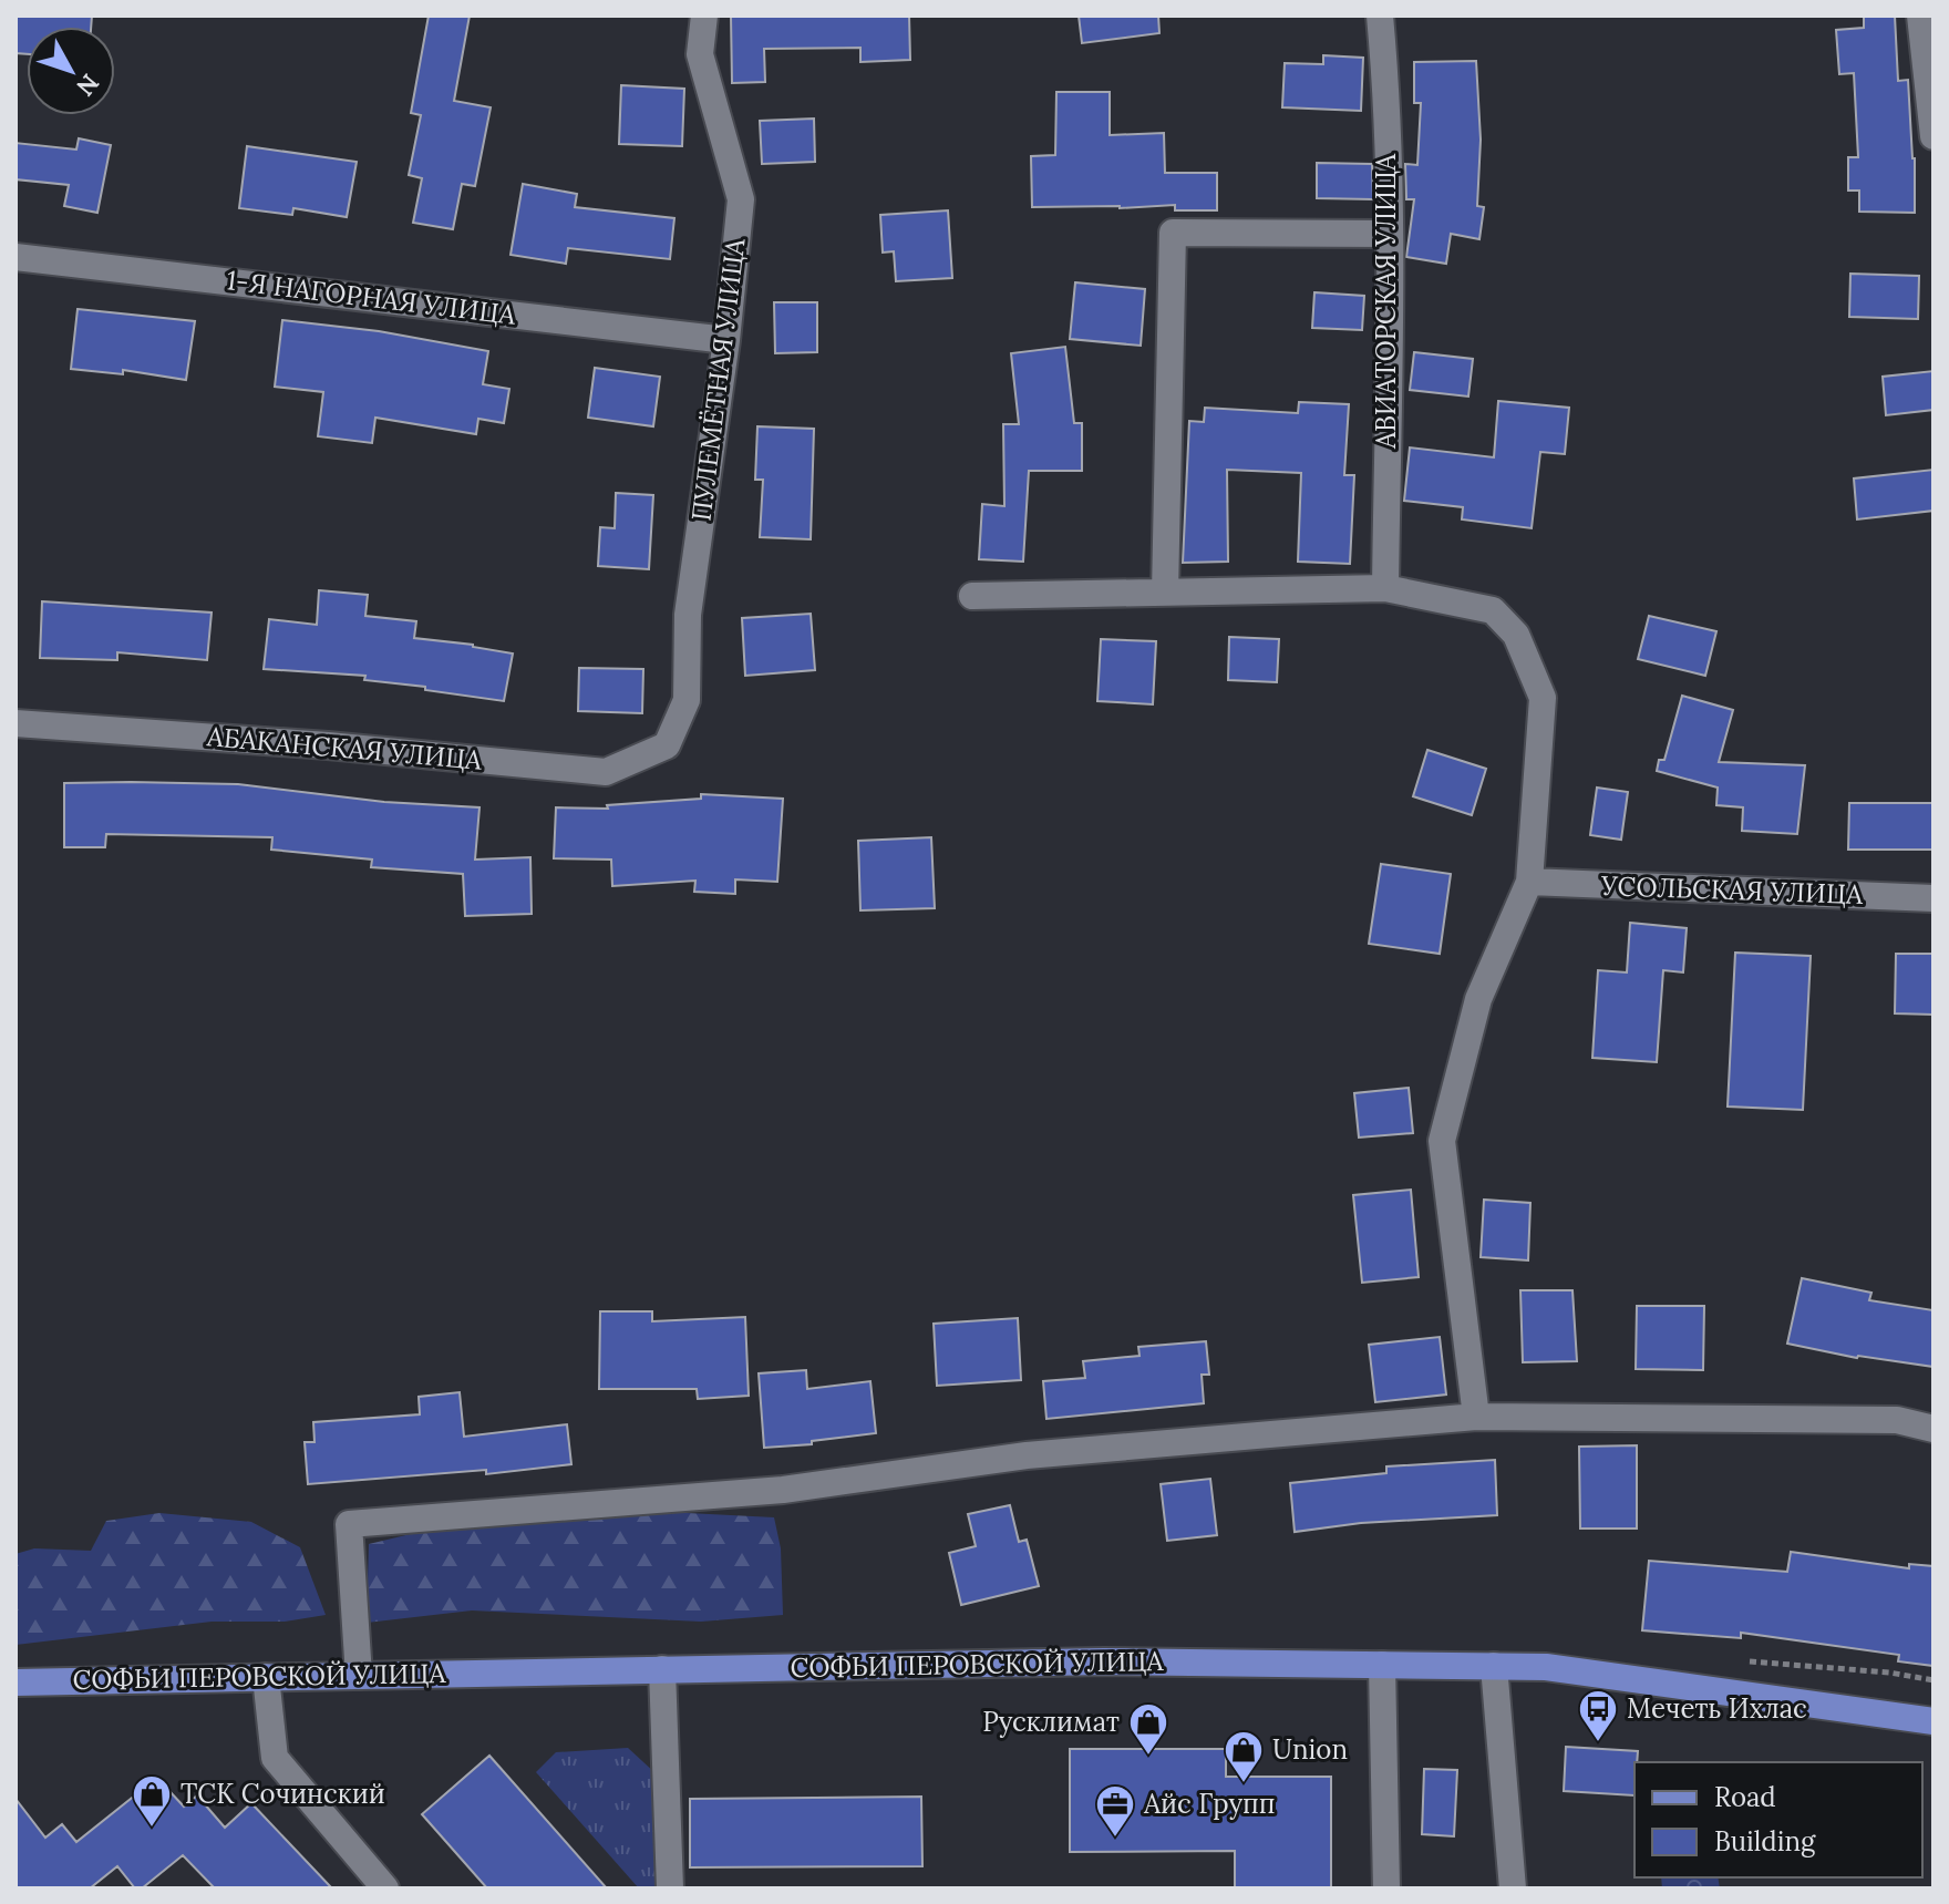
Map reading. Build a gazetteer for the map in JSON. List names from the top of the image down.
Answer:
{
  "streets": {
    "main road": ["СОФЬИ ПЕРОВСКОЙ УЛИЦА"],
    "street": [
      "1-Я НАГОРНАЯ УЛИЦА",
      "АВИАТОРСКАЯ УЛИЦА",
      "ПУЛЕМЁТНАЯ УЛИЦА",
      "АБАКАНСКАЯ УЛИЦА",
      "УСОЛЬСКАЯ УЛИЦА"
    ]
  },
  "crossings": [
    ["1-Я НАГОРНАЯ УЛИЦА", "ПУЛЕМЁТНАЯ УЛИЦА"],
    ["ПУЛЕМЁТНАЯ УЛИЦА", "АБАКАНСКАЯ УЛИЦА"]
  ],
  "places": {
    "bus stop": ["Мечеть Ихлас"],
    "shop": ["Русклимат", "Union", "ТСК Сочинский"],
    "office": ["Айс Групп"]
  },
  "legend": ["Road", "Building"],
  "north": "bottom right"
}
